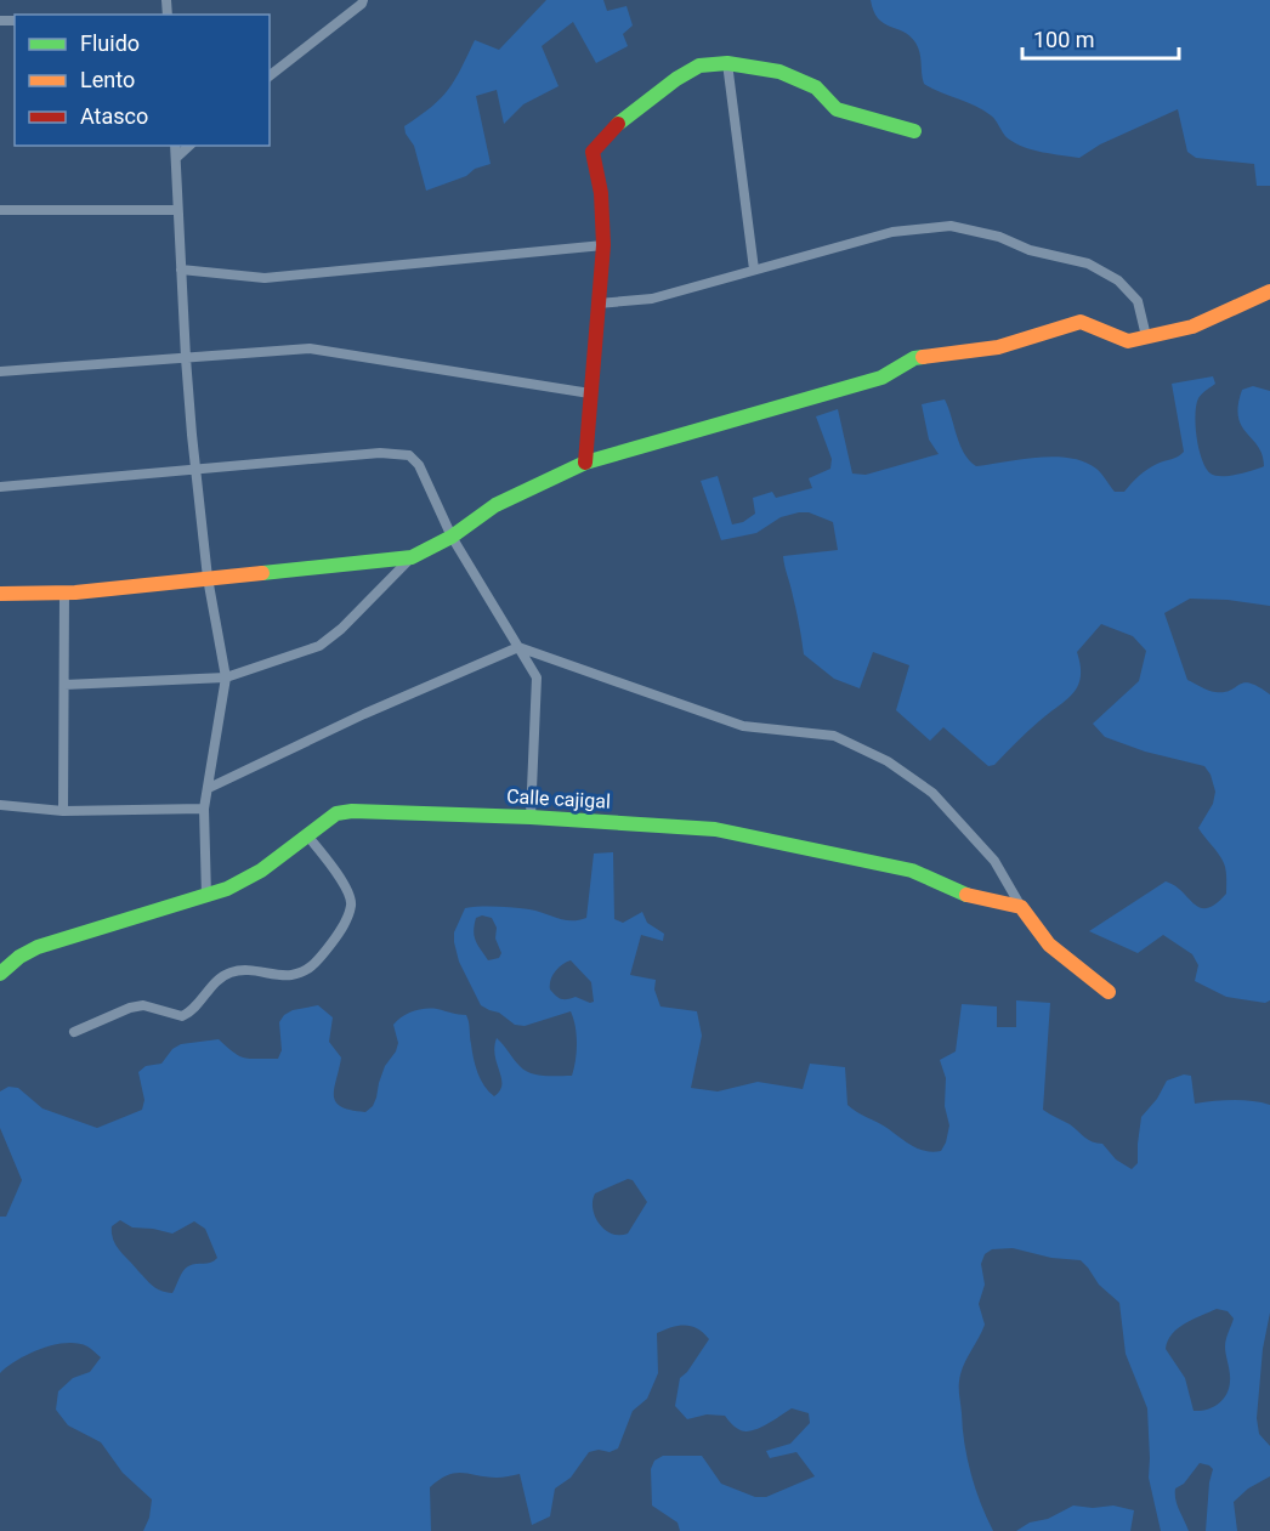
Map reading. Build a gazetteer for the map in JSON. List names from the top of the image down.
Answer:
{
  "streets": {
    "street": ["Calle cajigal"]
  },
  "legend": ["Fluido", "Lento", "Atasco"],
  "scale_bar": "100 m"
}
